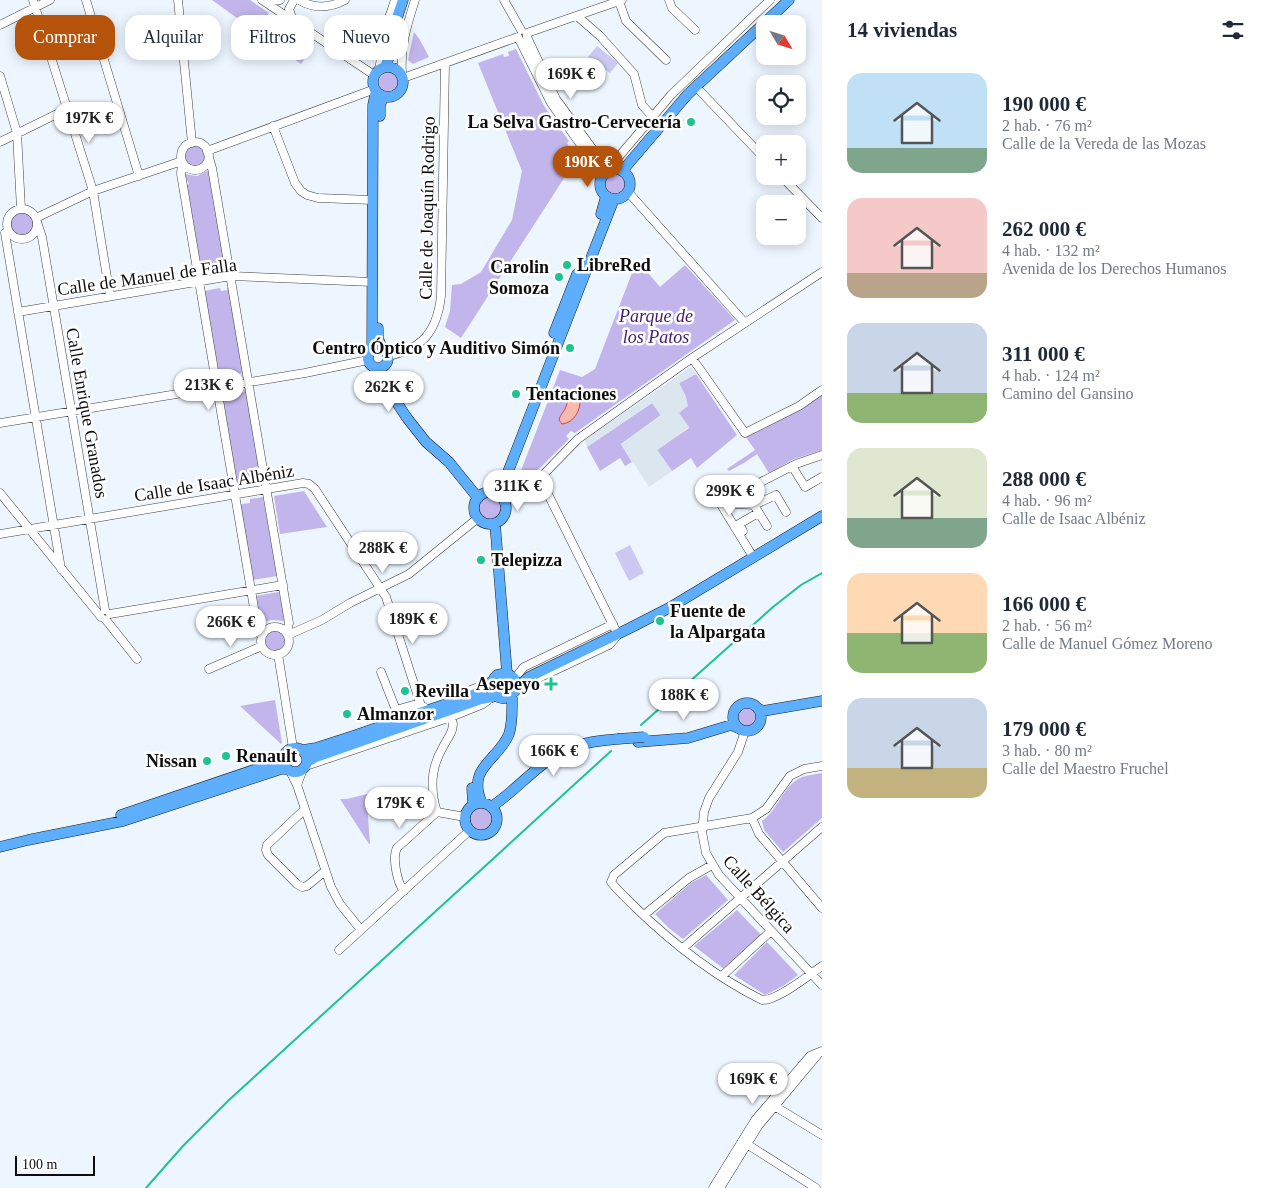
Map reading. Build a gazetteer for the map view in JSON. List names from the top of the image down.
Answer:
{
  "streets": {
    "street": [
      "Calle de Joaquín Rodrigo",
      "Calle de Manuel de Falla",
      "Calle Enrique Granados",
      "Calle de Isaac Albéniz",
      "Calle Bélgica"
    ]
  },
  "crossings": [
    ["Calle de Manuel de Falla", "Calle Enrique Granados"],
    ["Calle Enrique Granados", "Calle de Isaac Albéniz"]
  ],
  "parks": ["Parque de los Patos"],
  "places": {
    "other": [
      "La Selva Gastro-Cervecería",
      "LibreRed",
      "Carolin Somoza",
      "Centro Óptico y Auditivo Simón",
      "Tentaciones",
      "Telepizza",
      "Fuente de la Alpargata",
      "Revilla",
      "Almanzor",
      "Renault",
      "Nissan"
    ],
    "health": ["Asepeyo"]
  },
  "scale_bar": "100 m",
  "north": "bottom right",
  "page": {
    "heading": "14 viviendas",
    "map_buttons": ["+", "−"],
    "chip": [
      "Comprar",
      "Alquilar",
      "Filtros",
      "Nuevo"
    ],
    "price": [
      "169K €",
      "197K €",
      "190K €",
      "213K €",
      "262K €",
      "311K €",
      "299K €",
      "288K €",
      "189K €",
      "266K €",
      "188K €",
      "166K €",
      "179K €",
      "169K €"
    ],
    "list": [
      {
        "name": "190 000 €",
        "note": "2 hab. · 76 m² · Calle de la Vereda de las Mozas"
      },
      {
        "name": "262 000 €",
        "note": "4 hab. · 132 m² · Avenida de los Derechos Humanos"
      },
      {
        "name": "311 000 €",
        "note": "4 hab. · 124 m² · Camino del Gansino"
      },
      {
        "name": "288 000 €",
        "note": "4 hab. · 96 m² · Calle de Isaac Albéniz"
      },
      {
        "name": "166 000 €",
        "note": "2 hab. · 56 m² · Calle de Manuel Gómez Moreno"
      },
      {
        "name": "179 000 €",
        "note": "3 hab. · 80 m² · Calle del Maestro Fruchel"
      }
    ],
    "scale": "100 m"
  }
}
